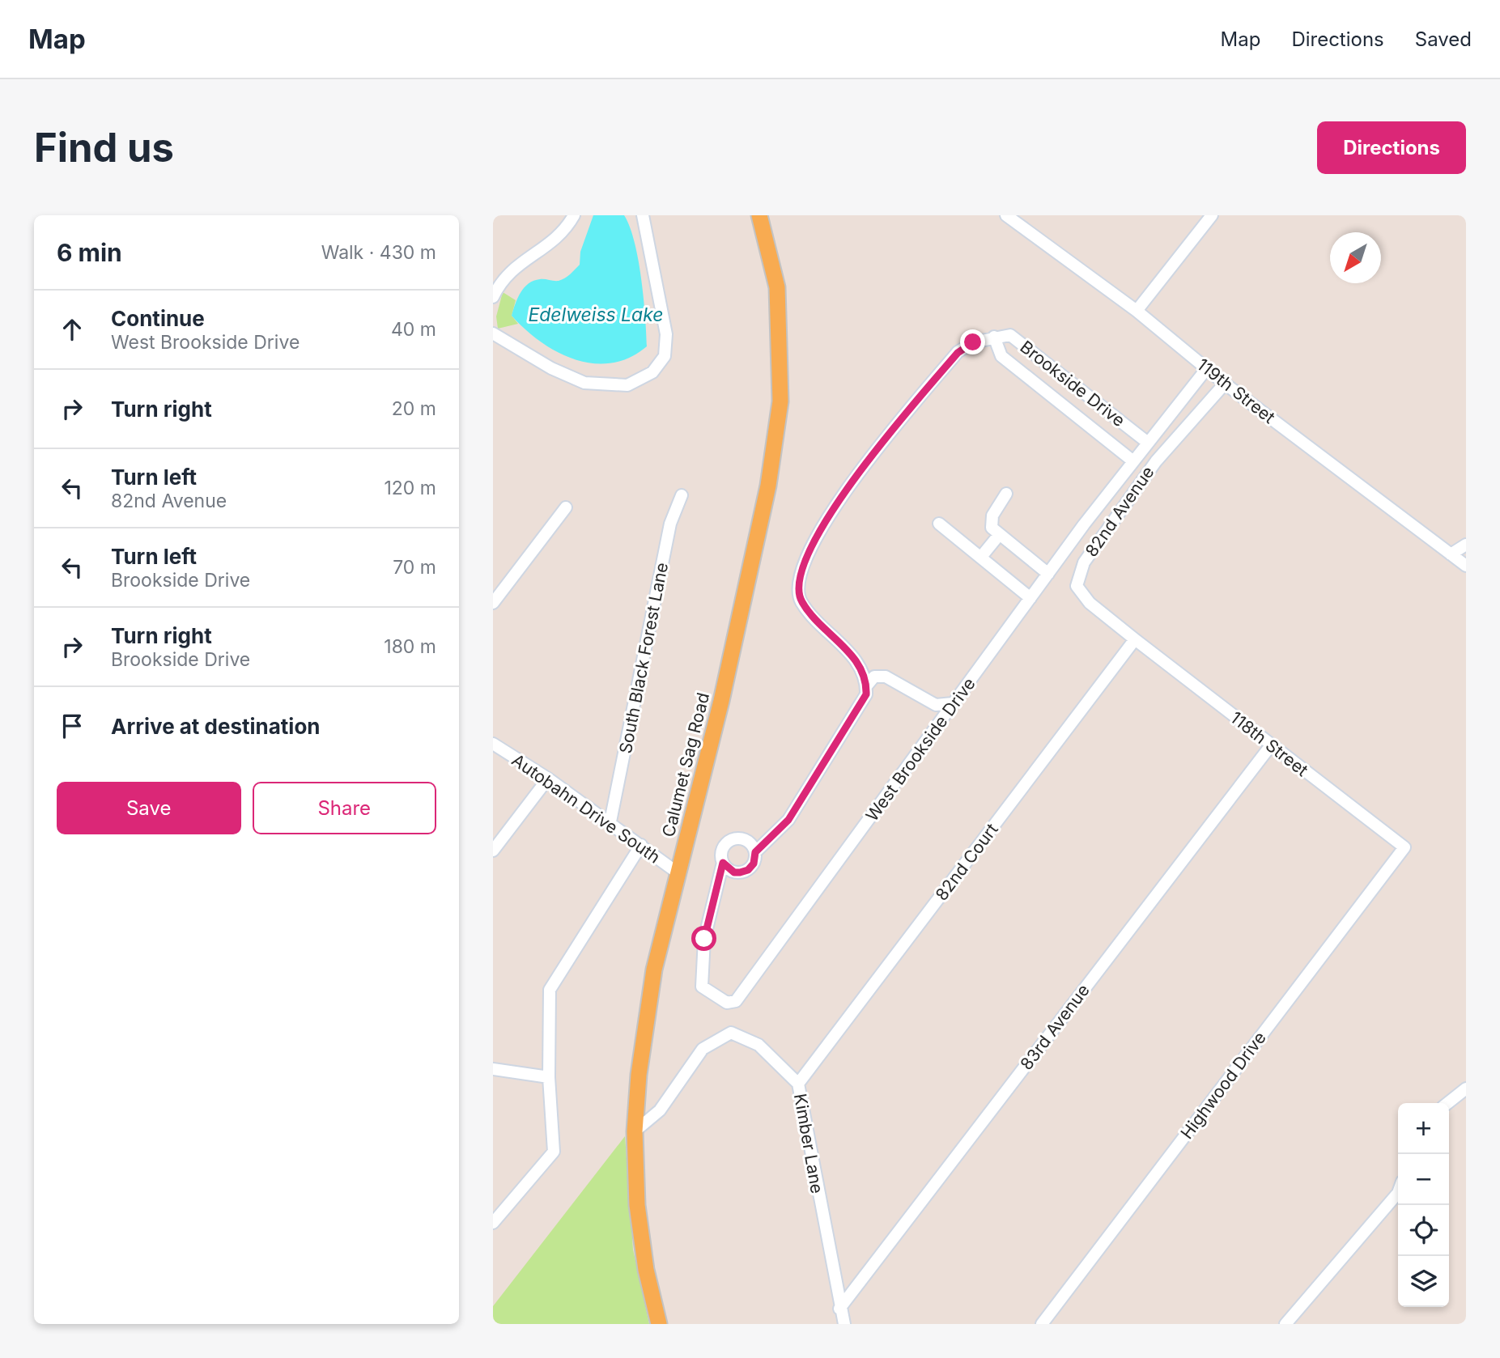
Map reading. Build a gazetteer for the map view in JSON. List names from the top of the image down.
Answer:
{
  "streets": {
    "main road": ["Calumet Sag Road"],
    "street": [
      "Brookside Drive",
      "119th Street",
      "82nd Avenue",
      "South Black Forest Lane",
      "118th Street",
      "West Brookside Drive",
      "Autobahn Drive South",
      "82nd Court",
      "83rd Avenue",
      "Highwood Drive",
      "Kimber Lane"
    ]
  },
  "crossings": [
    ["Brookside Drive", "West Brookside Drive"],
    ["119th Street", "82nd Avenue"],
    ["119th Street", "West Brookside Drive"],
    ["82nd Avenue", "118th Street"],
    ["82nd Avenue", "82nd Court"],
    ["South Black Forest Lane", "Autobahn Drive South"],
    ["118th Street", "82nd Court"],
    ["118th Street", "83rd Avenue"],
    ["118th Street", "Highwood Drive"],
    ["Calumet Sag Road", "Autobahn Drive South"],
    ["Calumet Sag Road", "Kimber Lane"],
    ["82nd Court", "Kimber Lane"],
    ["83rd Avenue", "Kimber Lane"]
  ],
  "water": ["Edelweiss Lake"],
  "north": "bottom left",
  "page": {
    "header": "Map",
    "nav": ["Map", "Directions", "Saved"],
    "buttons": [
      "Directions",
      ["Save", "Share"]
    ],
    "title": "Find us",
    "heading": ["6 min", "Walk · 430 m"],
    "list": [
      ["Continue", "West Brookside Drive", "40 m"],
      ["Turn right", "20 m"],
      ["Turn left", "82nd Avenue", "120 m"],
      ["Turn left", "Brookside Drive", "70 m"],
      ["Turn right", "Brookside Drive", "180 m"],
      "Arrive at destination"
    ],
    "map_buttons": ["+", "−"]
  }
}
